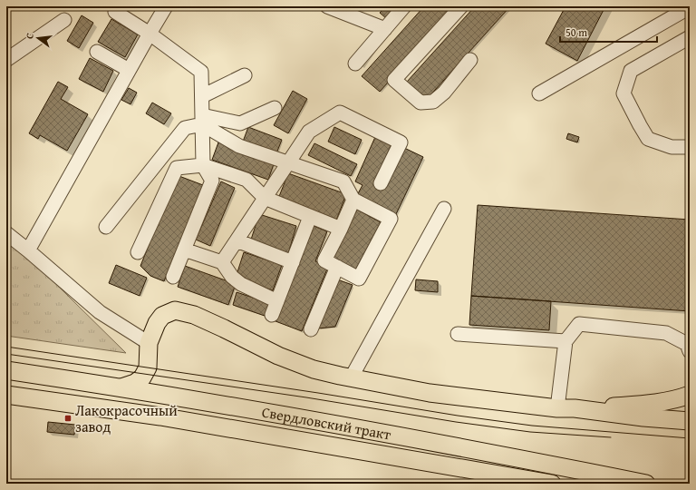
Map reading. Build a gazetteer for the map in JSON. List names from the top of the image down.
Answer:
{
  "streets": {
    "main road": ["Свердловский тракт"]
  },
  "places": {
    "transit": ["Лакокрасочный завод"]
  },
  "scale_bar": "50 m",
  "north": "left"
}
